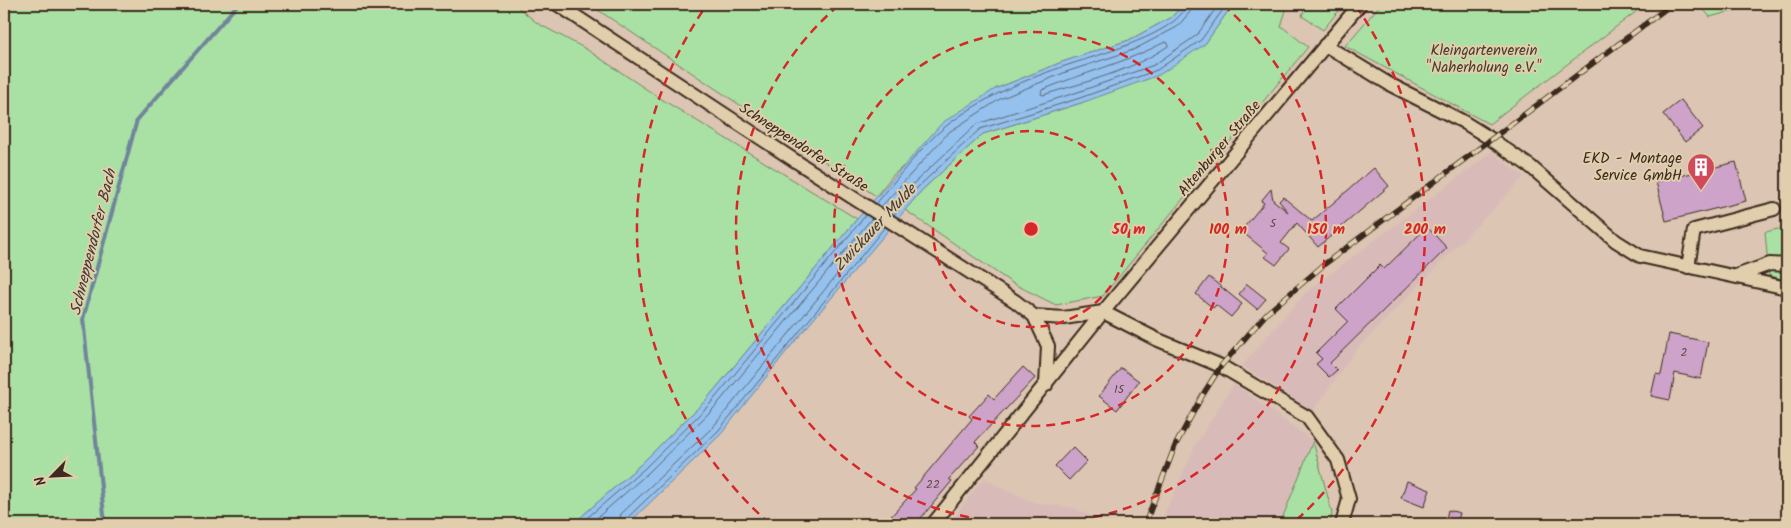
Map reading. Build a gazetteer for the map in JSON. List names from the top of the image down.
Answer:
{
  "streets": {
    "street": ["Schneppendorfer Straße", "Altenburger Straße"]
  },
  "crossings": [
    ["Schneppendorfer Straße", "Altenburger Straße"]
  ],
  "water": ["Zwickauer Mulde", "Schneppendorfer Bach"],
  "parks": ["Kleingartenverein \"Naherholung e.V.\""],
  "places": {
    "building": ["EKD - Montage Service GmbH"]
  },
  "house_numbers": [
    "5",
    "2",
    "15",
    "22"
  ],
  "north": "bottom left",
  "rings": [
    "50 m",
    "100 m",
    "150 m",
    "200 m"
  ]
}
